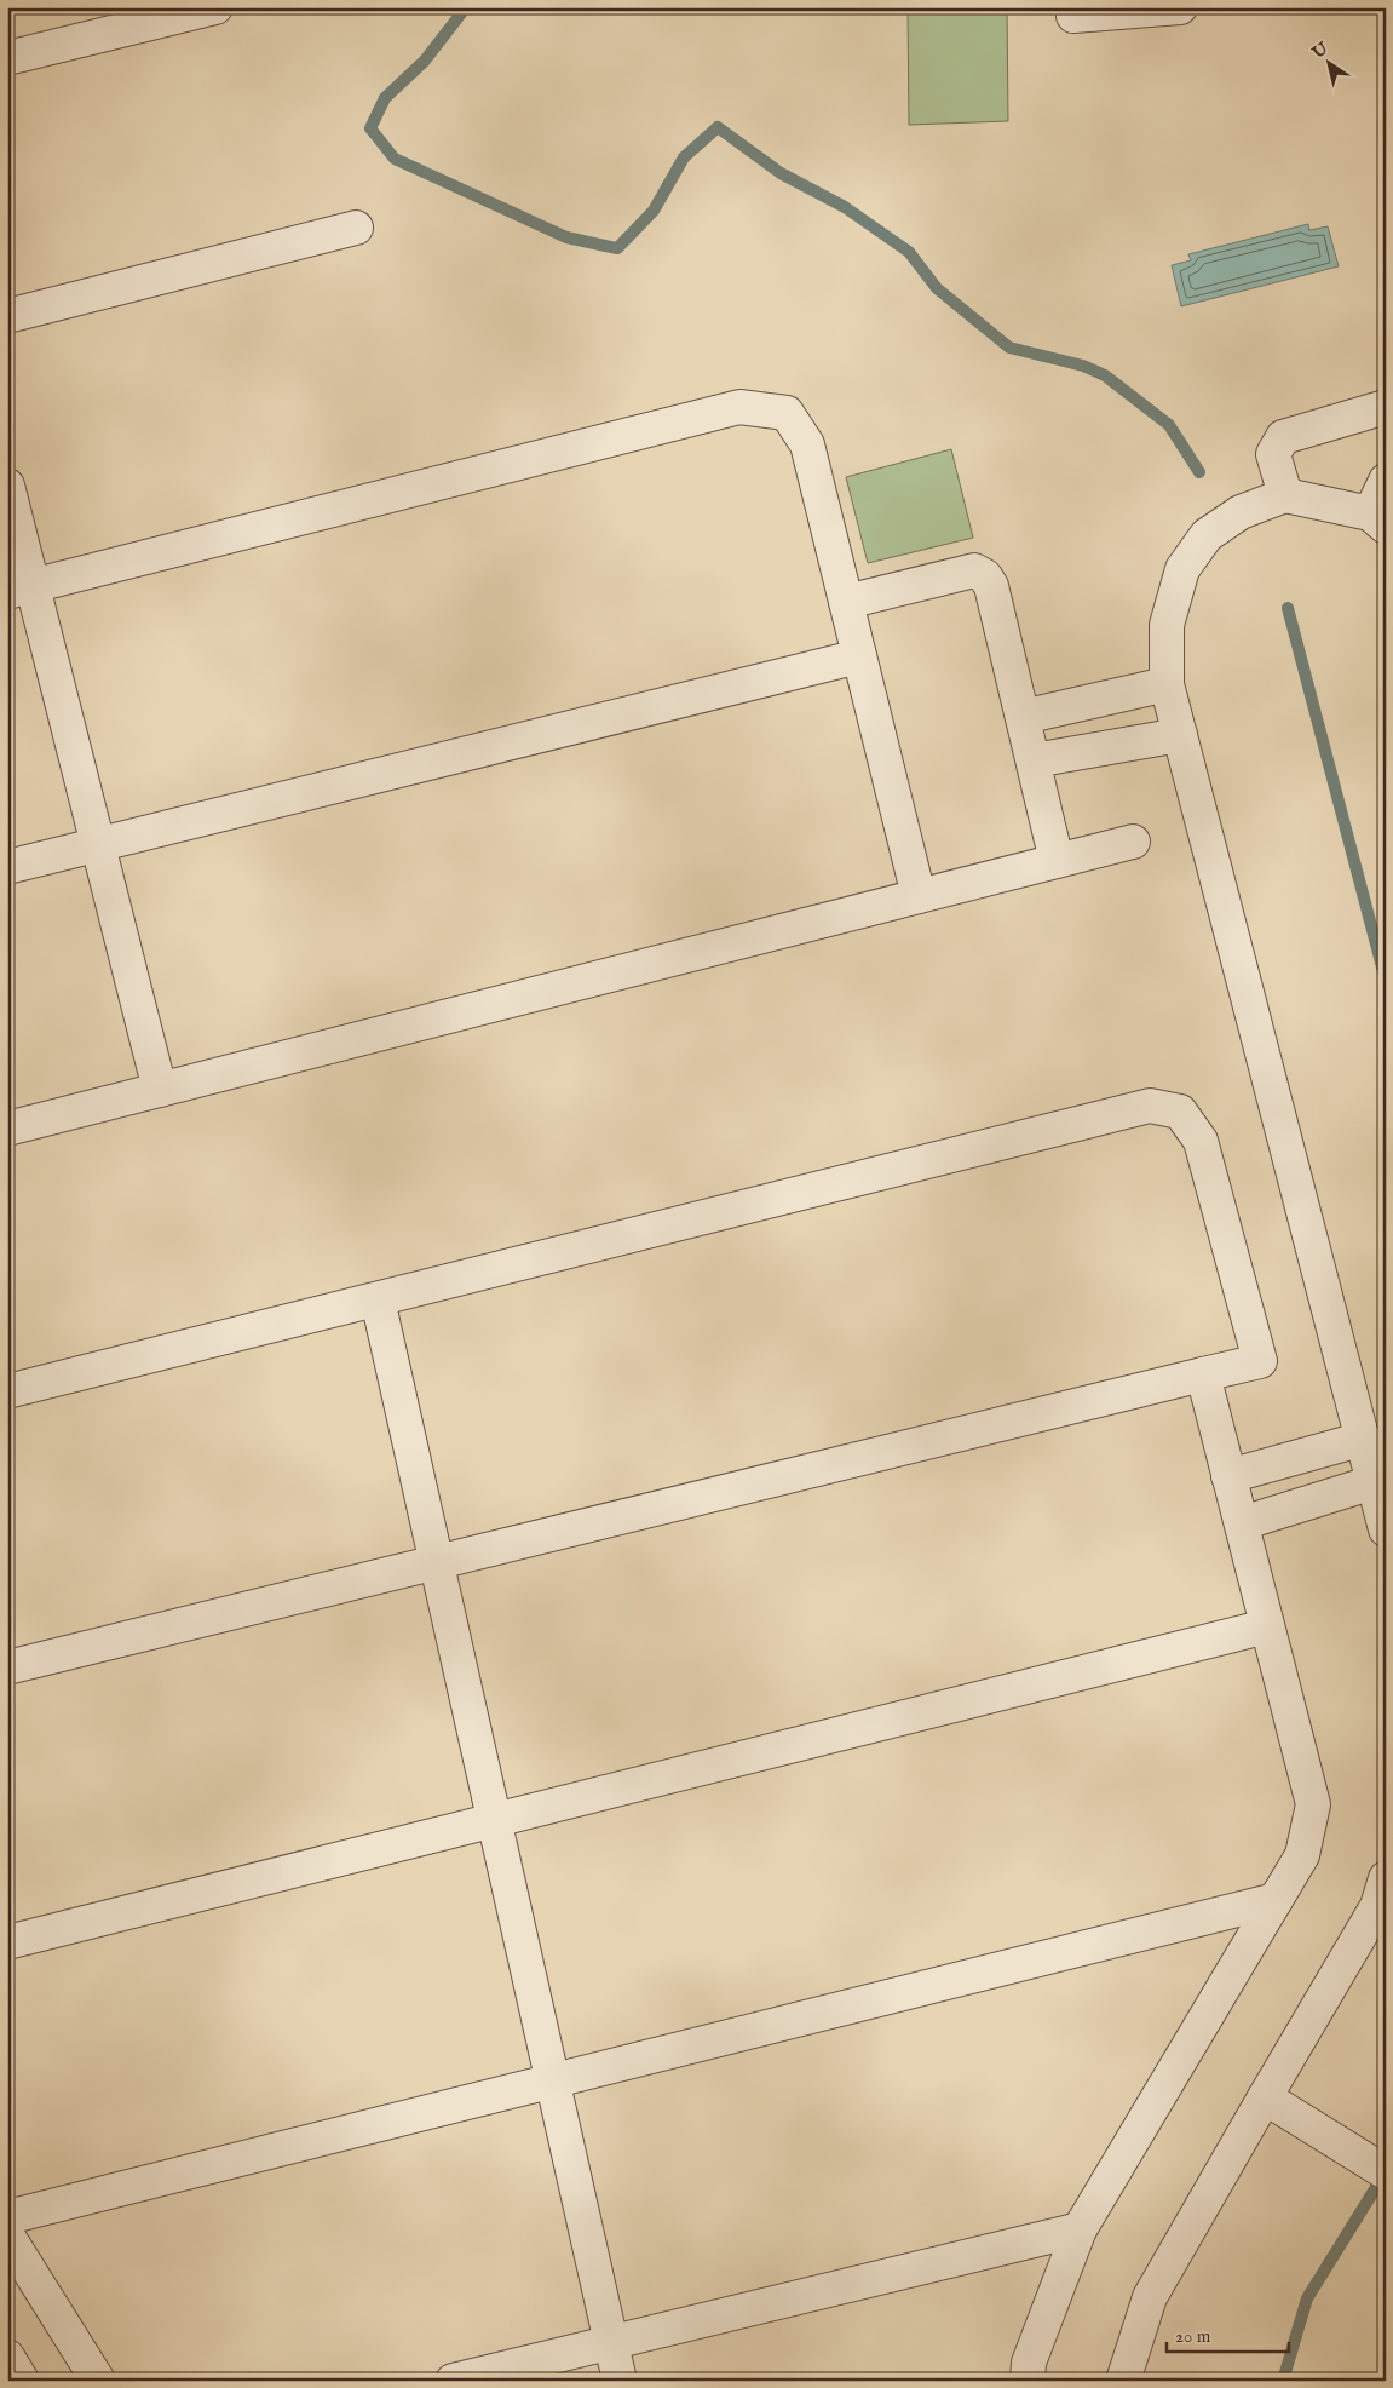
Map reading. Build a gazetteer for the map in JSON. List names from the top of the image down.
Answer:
{
  "scale_bar": "20 m",
  "north": "top left"
}
